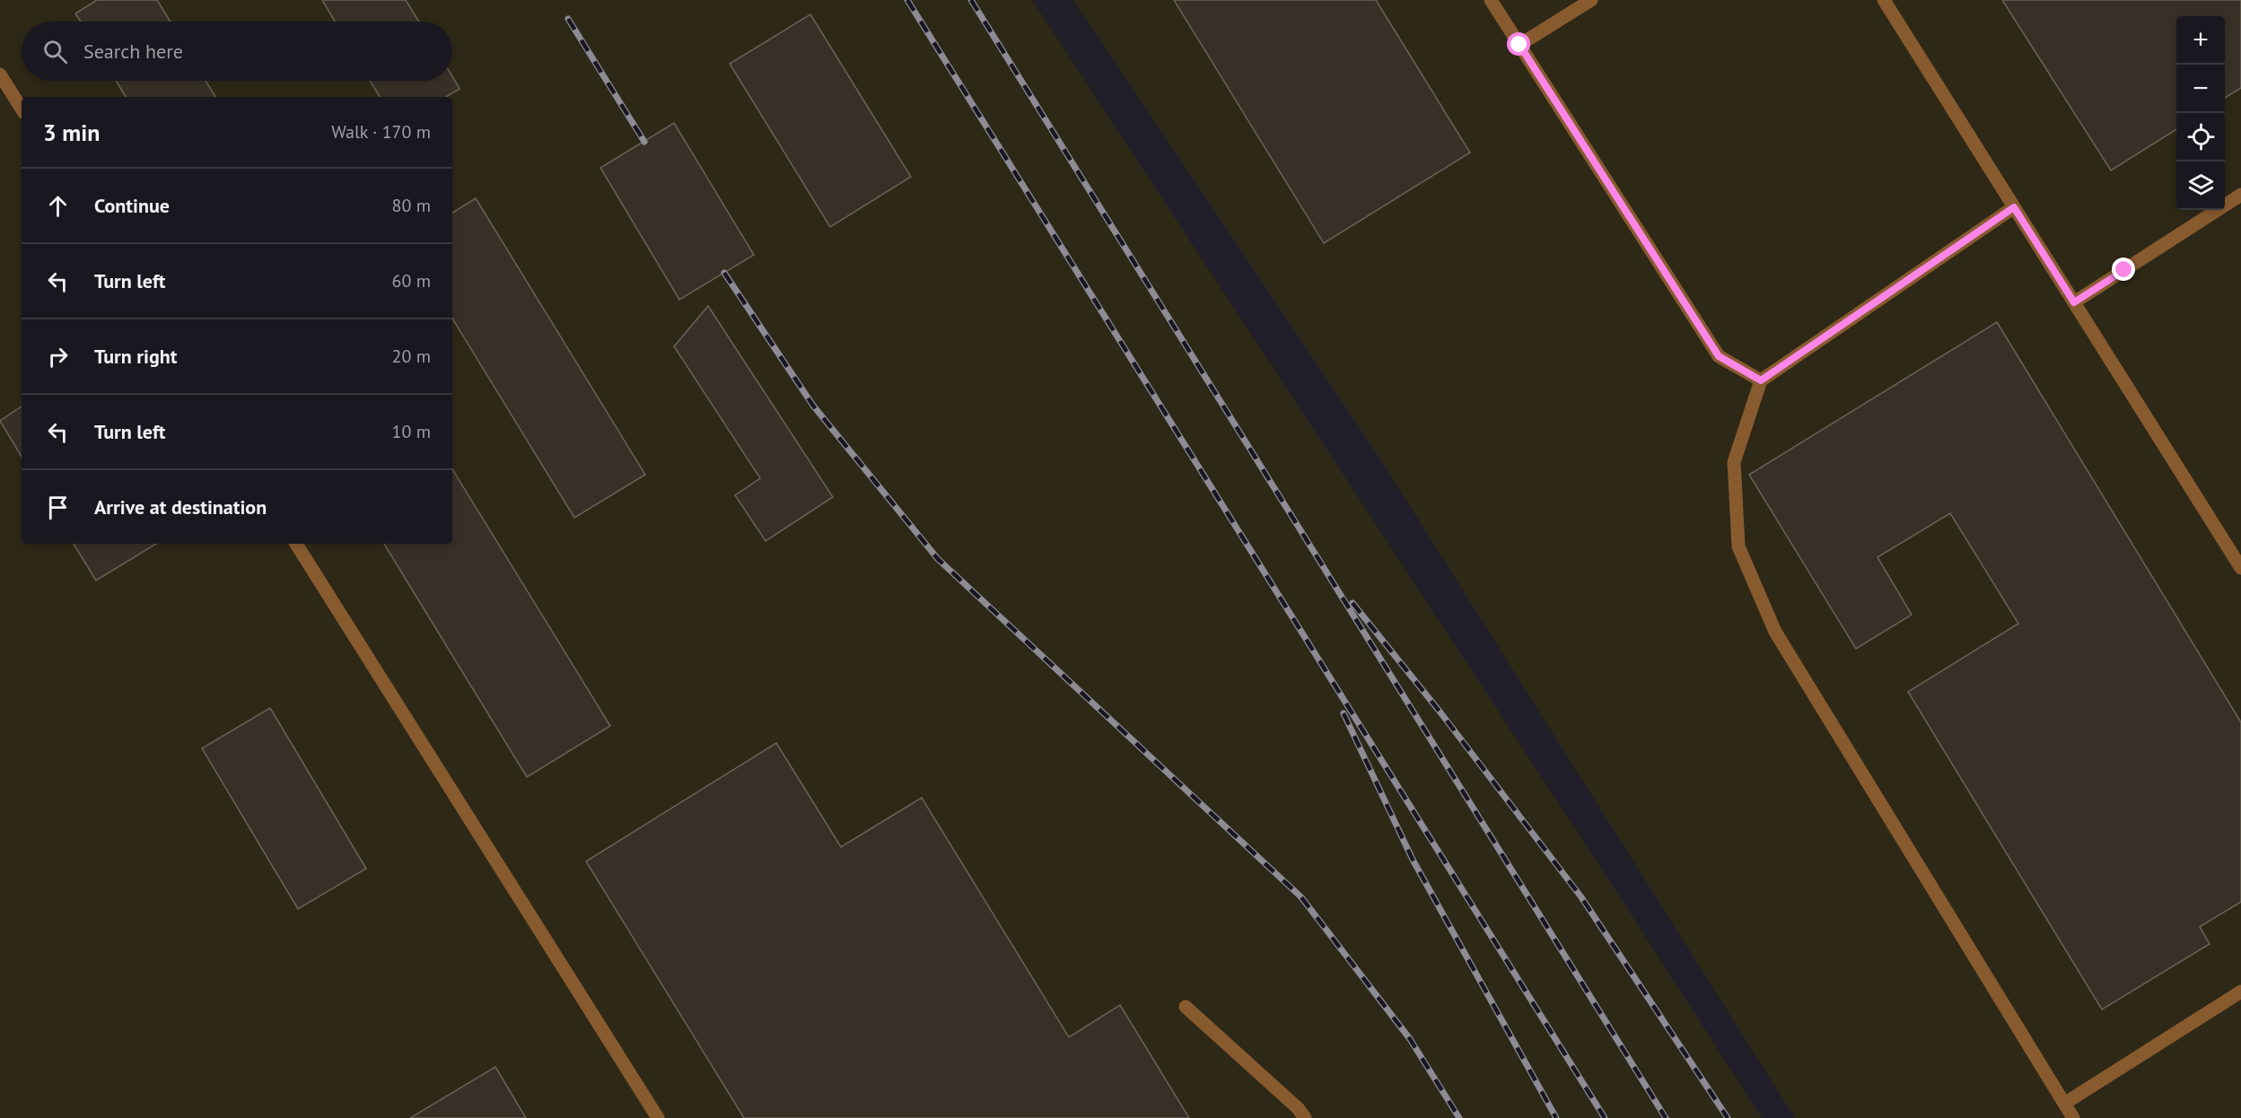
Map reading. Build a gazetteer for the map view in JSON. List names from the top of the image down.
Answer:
{
  "page": {
    "map_buttons": ["+", "−"],
    "search": "Search here",
    "heading": ["3 min", "Walk · 170 m"],
    "list": [
      ["Continue", "80 m"],
      ["Turn left", "60 m"],
      ["Turn right", "20 m"],
      ["Turn left", "10 m"],
      "Arrive at destination"
    ]
  }
}
